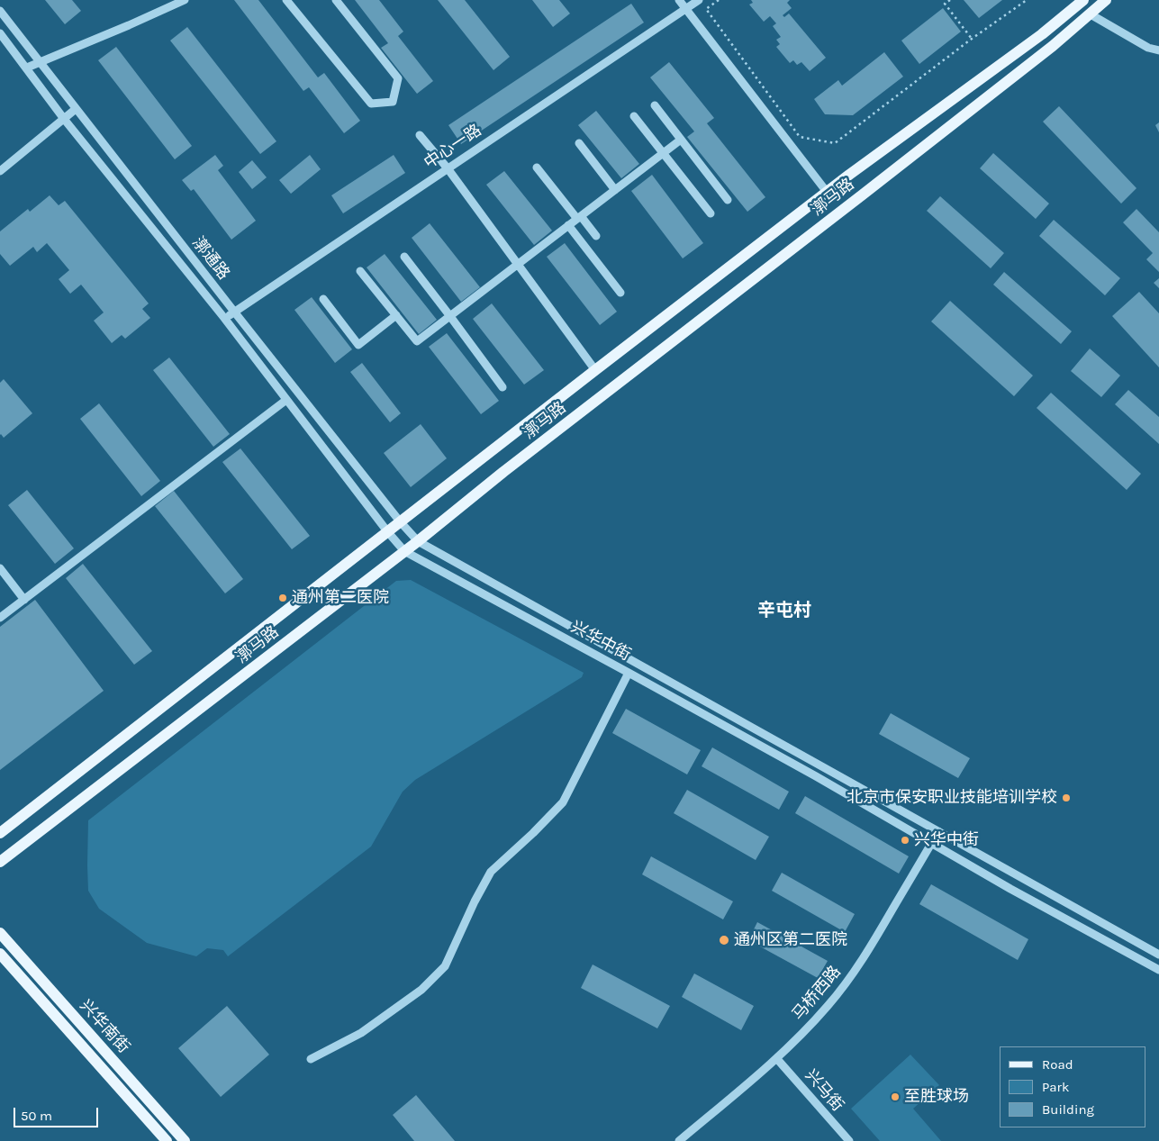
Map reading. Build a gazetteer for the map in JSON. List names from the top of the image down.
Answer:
{
  "streets": {
    "main road": ["漷马路", "兴华南街"],
    "street": [
      "中心一路",
      "漷通路",
      "兴华中街",
      "马桥西路",
      "兴马街"
    ]
  },
  "crossings": [
    ["中心一路", "漷通路"],
    ["漷马路", "漷通路"],
    ["漷马路", "兴华中街"],
    ["漷通路", "兴华中街"],
    ["兴华中街", "马桥西路"],
    ["马桥西路", "兴马街"]
  ],
  "districts": ["辛屯村"],
  "places": [
    "通州第二医院",
    "北京市保安职业技能培训学校",
    "兴华中街",
    "通州区第二医院",
    "至胜球场"
  ],
  "legend": ["Road", "Park", "Building"],
  "scale_bar": "50 m"
}
